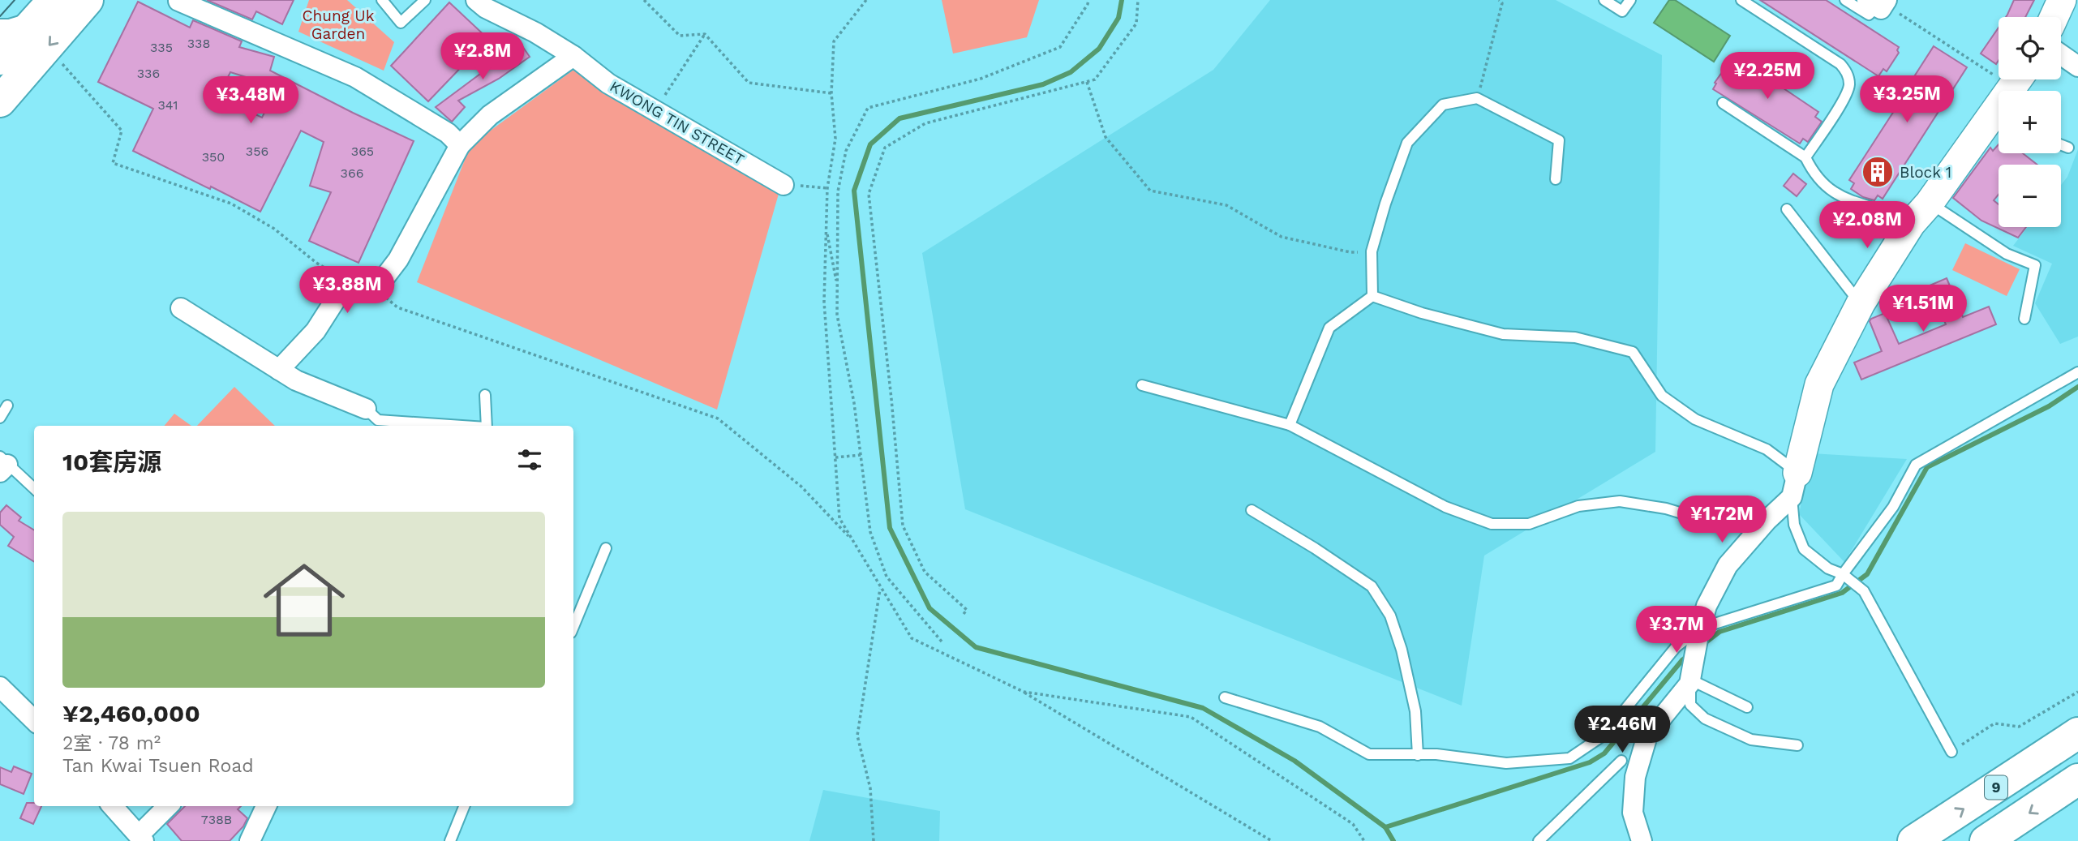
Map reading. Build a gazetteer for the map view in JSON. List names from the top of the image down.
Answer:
{
  "streets": {
    "main road": ["9"],
    "street": ["KWONG TIN STREET"]
  },
  "parks": ["Chung Uk Garden"],
  "places": {
    "building": ["Block 1"]
  },
  "house_numbers": [
    "338",
    "335",
    "336",
    "341",
    "356",
    "365",
    "350",
    "366",
    "738B"
  ],
  "page": {
    "map_buttons": ["+", "−"],
    "price": [
      "¥2.8M",
      "¥2.25M",
      "¥3.25M",
      "¥3.48M",
      "¥2.08M",
      "¥3.88M",
      "¥1.51M",
      "¥1.72M",
      "¥3.7M",
      "¥2.46M"
    ],
    "heading": "10套房源",
    "list": [
      {
        "name": "¥2,460,000",
        "note": "2室 · 78 m² · Tan Kwai Tsuen Road"
      }
    ]
  }
}
